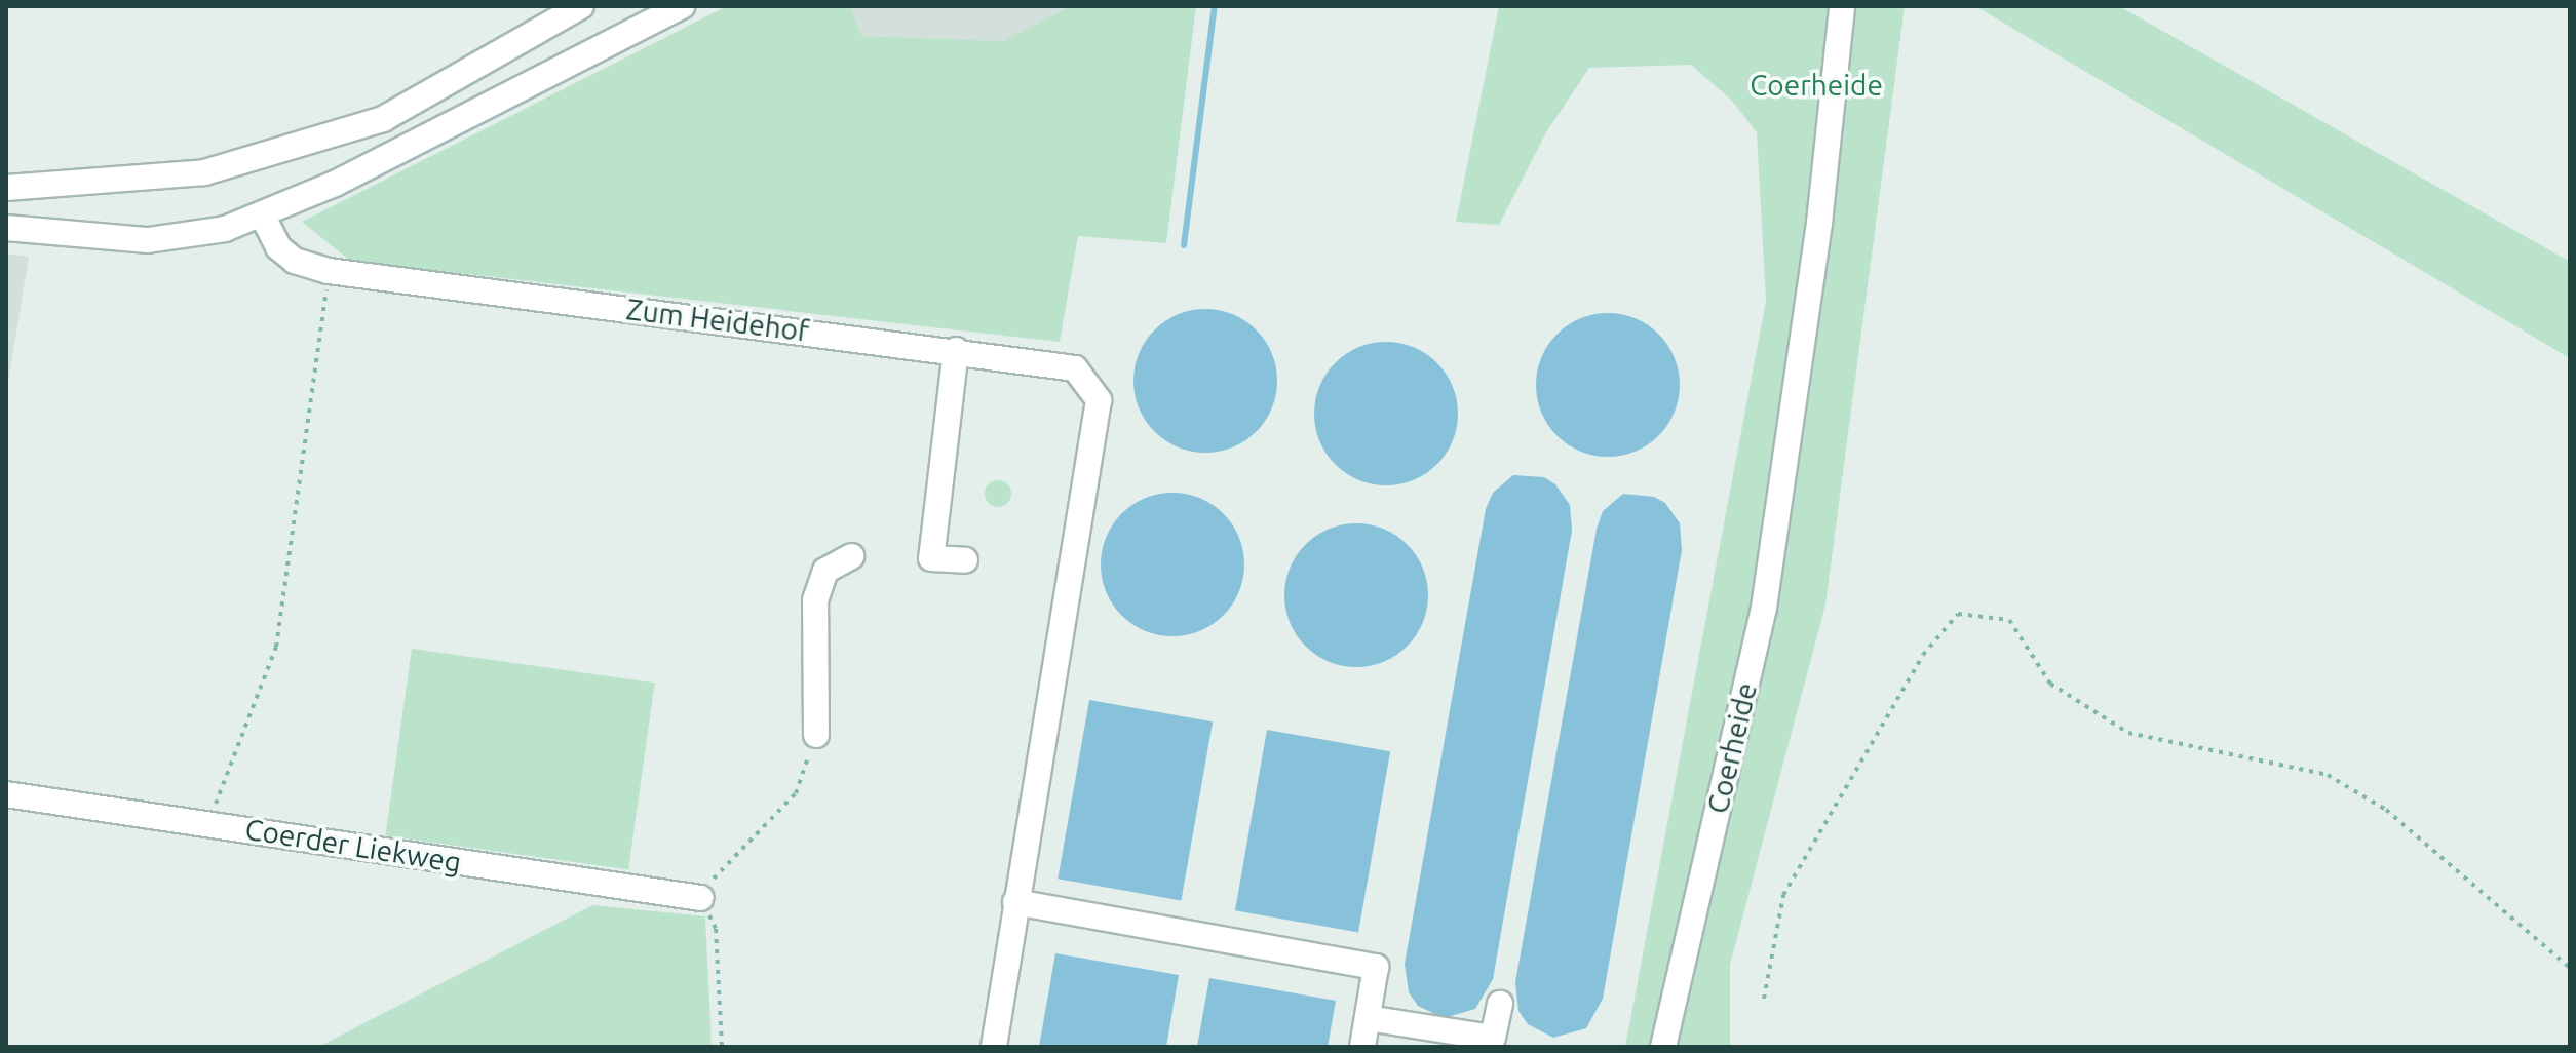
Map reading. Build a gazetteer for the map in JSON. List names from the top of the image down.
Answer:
{
  "streets": {
    "street": ["Zum Heidehof", "Coerheide", "Coerder Liekweg"]
  },
  "parks": ["Coerheide"]
}
